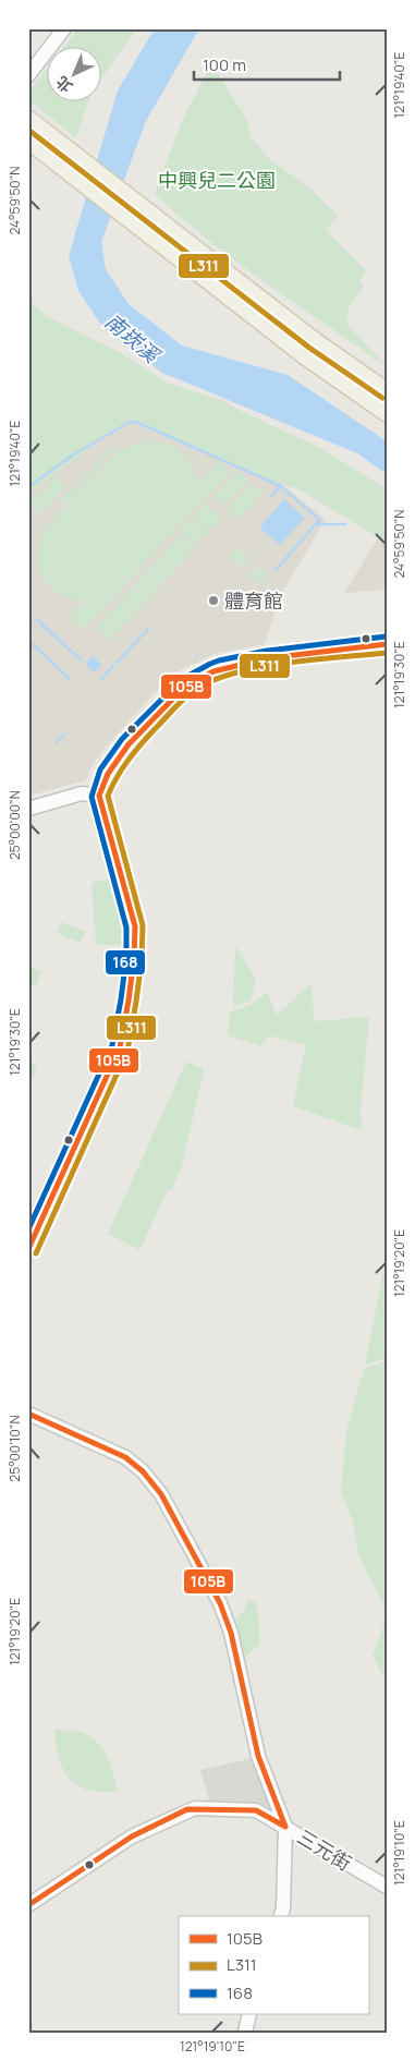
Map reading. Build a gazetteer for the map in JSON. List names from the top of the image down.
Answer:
{
  "streets": {
    "street": ["三元街"]
  },
  "water": ["南崁溪"],
  "parks": ["中興兒二公園"],
  "places": ["體育館"],
  "lines": ["transit line L311", "transit line 168", "transit line 105B"],
  "legend": ["105B", "L311", "168"],
  "scale_bar": "100 m",
  "north": "bottom left",
  "coordinates": [
    "121°19'40\"E",
    "24°59'50\"N",
    "121°19'30\"E",
    "25°00'00\"N",
    "121°19'20\"E",
    "25°00'10\"N",
    "121°19'10\"E"
  ]
}
